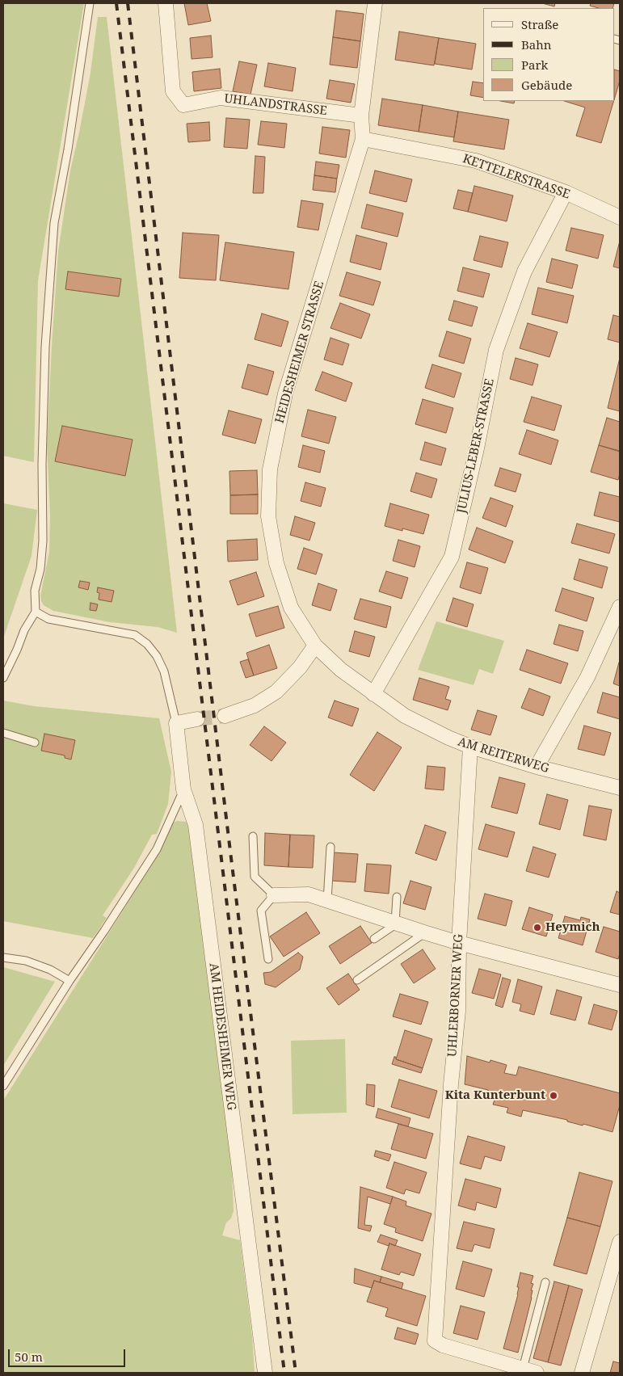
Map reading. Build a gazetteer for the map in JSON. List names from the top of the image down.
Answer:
{
  "streets": {
    "street": [
      "UHLANDSTRASSE",
      "KETTELERSTRASSE",
      "HEIDESHEIMER STRASSE",
      "JULIUS-LEBER-STRASSE",
      "AM REITERWEG",
      "UHLERBORNER WEG",
      "AM HEIDESHEIMER WEG"
    ]
  },
  "crossings": [
    ["UHLANDSTRASSE", "HEIDESHEIMER STRASSE"],
    ["KETTELERSTRASSE", "HEIDESHEIMER STRASSE"],
    ["KETTELERSTRASSE", "JULIUS-LEBER-STRASSE"],
    ["HEIDESHEIMER STRASSE", "JULIUS-LEBER-STRASSE"],
    ["HEIDESHEIMER STRASSE", "AM REITERWEG"],
    ["JULIUS-LEBER-STRASSE", "AM REITERWEG"],
    ["AM REITERWEG", "UHLERBORNER WEG"]
  ],
  "places": ["Heymich", "Kita Kunterbunt"],
  "legend": [
    "Straße",
    "Bahn",
    "Park",
    "Gebäude"
  ],
  "scale_bar": "50 m"
}
